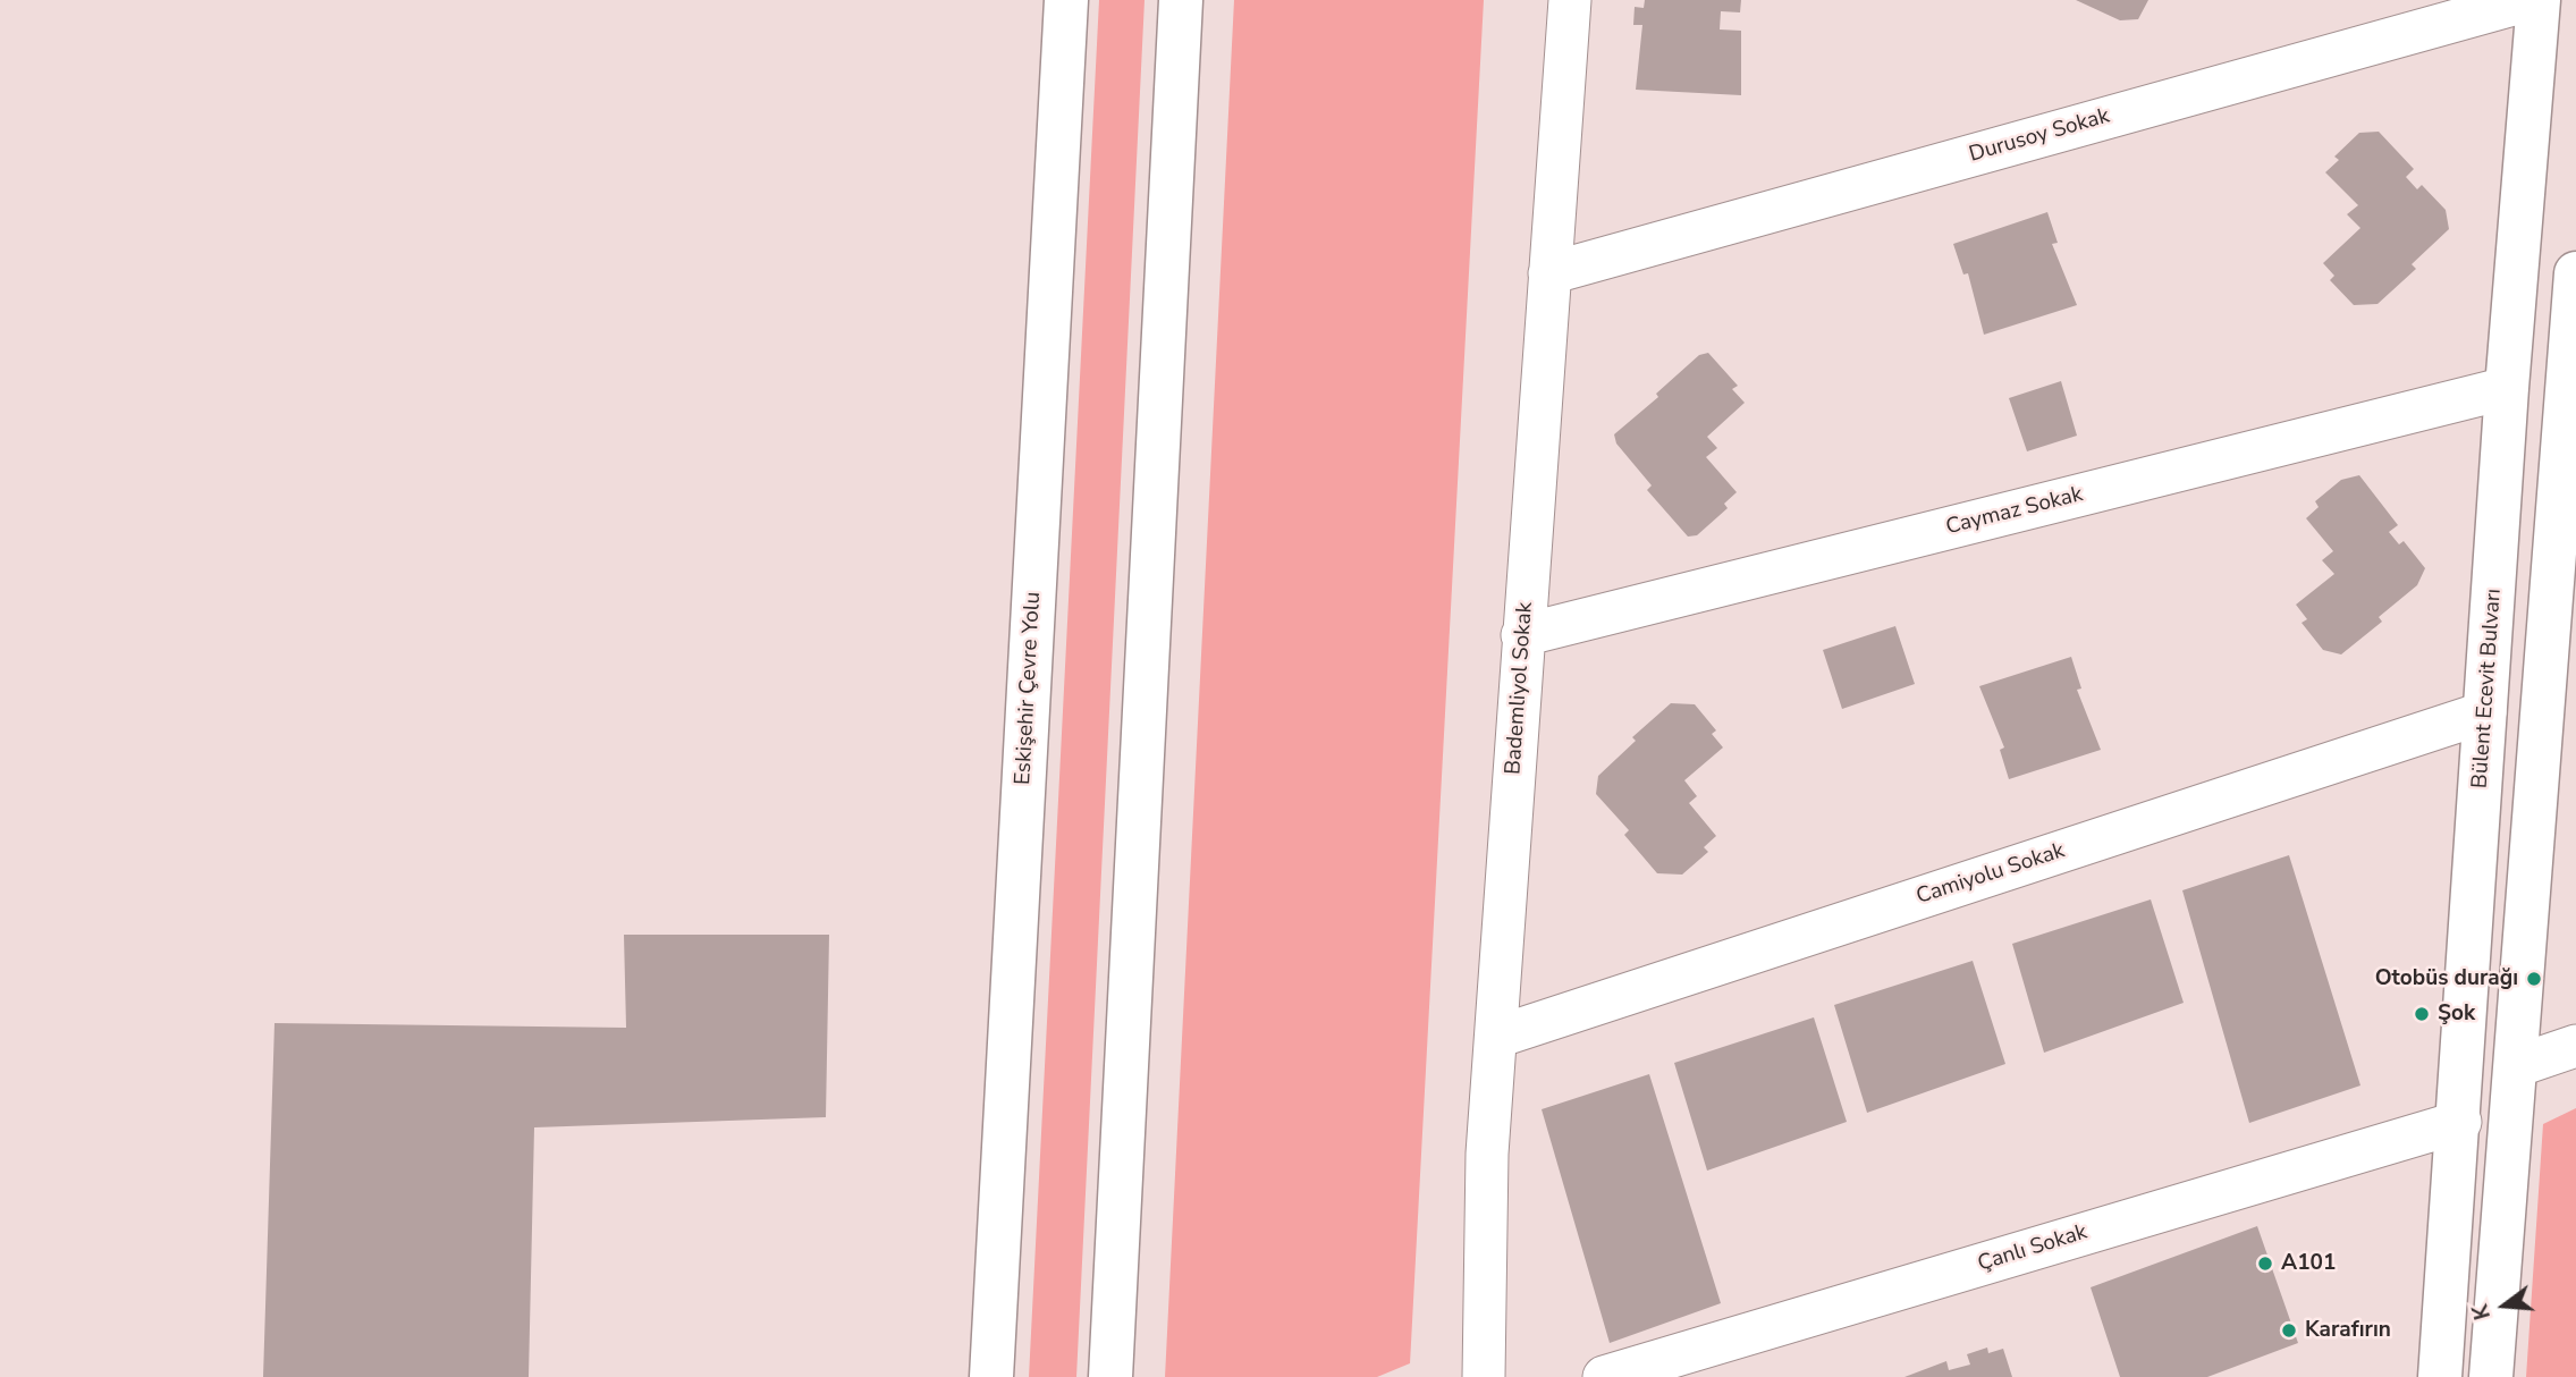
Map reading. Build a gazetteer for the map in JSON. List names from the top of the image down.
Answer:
{
  "streets": {
    "main road": ["Eskişehir Çevre Yolu", "Bülent Ecevit Bulvarı"],
    "street": [
      "Durusoy Sokak",
      "Caymaz Sokak",
      "Bademliyol Sokak",
      "Camiyolu Sokak",
      "Çanlı Sokak"
    ]
  },
  "crossings": [
    ["Durusoy Sokak", "Bademliyol Sokak"],
    ["Caymaz Sokak", "Bademliyol Sokak"],
    ["Caymaz Sokak", "Bülent Ecevit Bulvarı"],
    ["Bademliyol Sokak", "Camiyolu Sokak"],
    ["Bülent Ecevit Bulvarı", "Camiyolu Sokak"],
    ["Bülent Ecevit Bulvarı", "Çanlı Sokak"]
  ],
  "places": [
    "Otobüs durağı",
    "Şok",
    "A101",
    "Karafırın"
  ],
  "north": "left"
}
